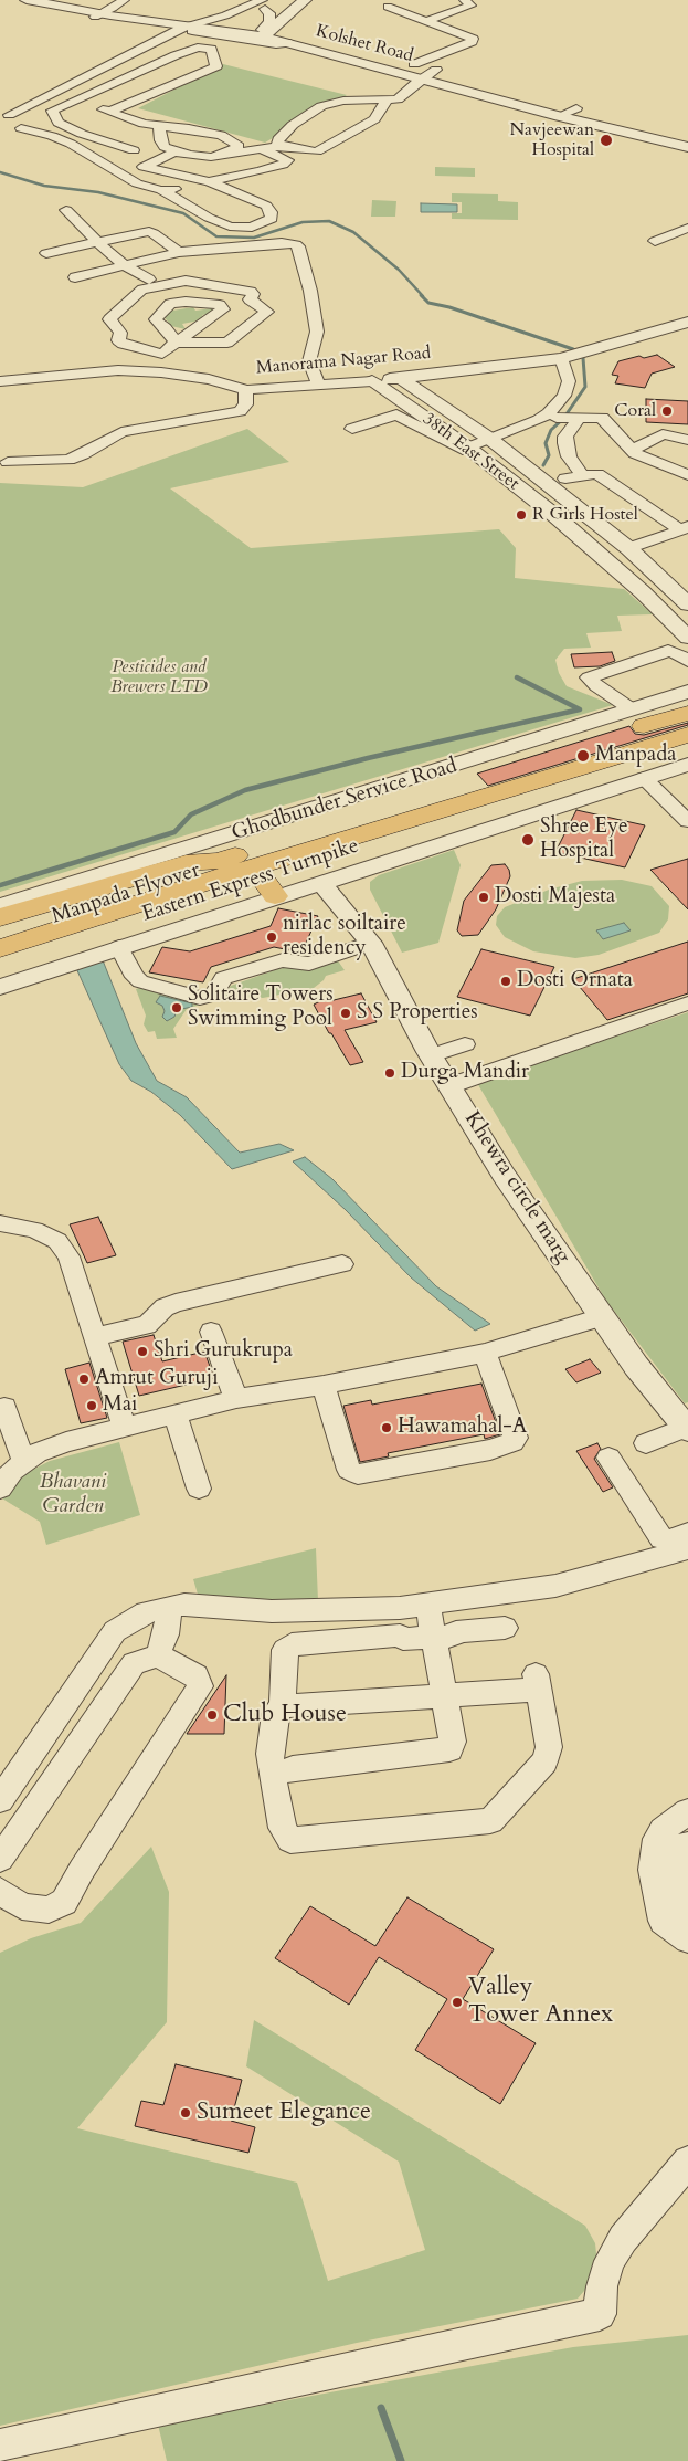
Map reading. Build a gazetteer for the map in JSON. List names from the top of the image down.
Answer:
{
  "streets": {
    "main road": ["Eastern Express Turnpike", "Manpada Flyover"],
    "street": [
      "Kolshet Road",
      "Manorama Nagar Road",
      "38th East Street",
      "Ghodbunder Service Road",
      "Khewra circle marg"
    ]
  },
  "crossings": [
    ["Manorama Nagar Road", "38th East Street"],
    ["Ghodbunder Service Road", "Eastern Express Turnpike"],
    ["Eastern Express Turnpike", "Manpada Flyover"]
  ],
  "parks": ["Pesticides and Brewers LTD", "Bhavani Garden"],
  "places": [
    "Navjeewan Hospital",
    "Coral",
    "R Girls Hostel",
    "Manpada",
    "Shree Eye Hospital",
    "Dosti Majesta",
    "nirlac soiltaire residency",
    "Dosti Ornata",
    "Solitaire Towers Swimming Pool",
    "S S Properties",
    "Durga Mandir",
    "Shri Gurukrupa",
    "Amrut Guruji",
    "Mai",
    "Hawamahal-A",
    "Club House",
    "Valley Tower Annex",
    "Sumeet Elegance"
  ]
}
